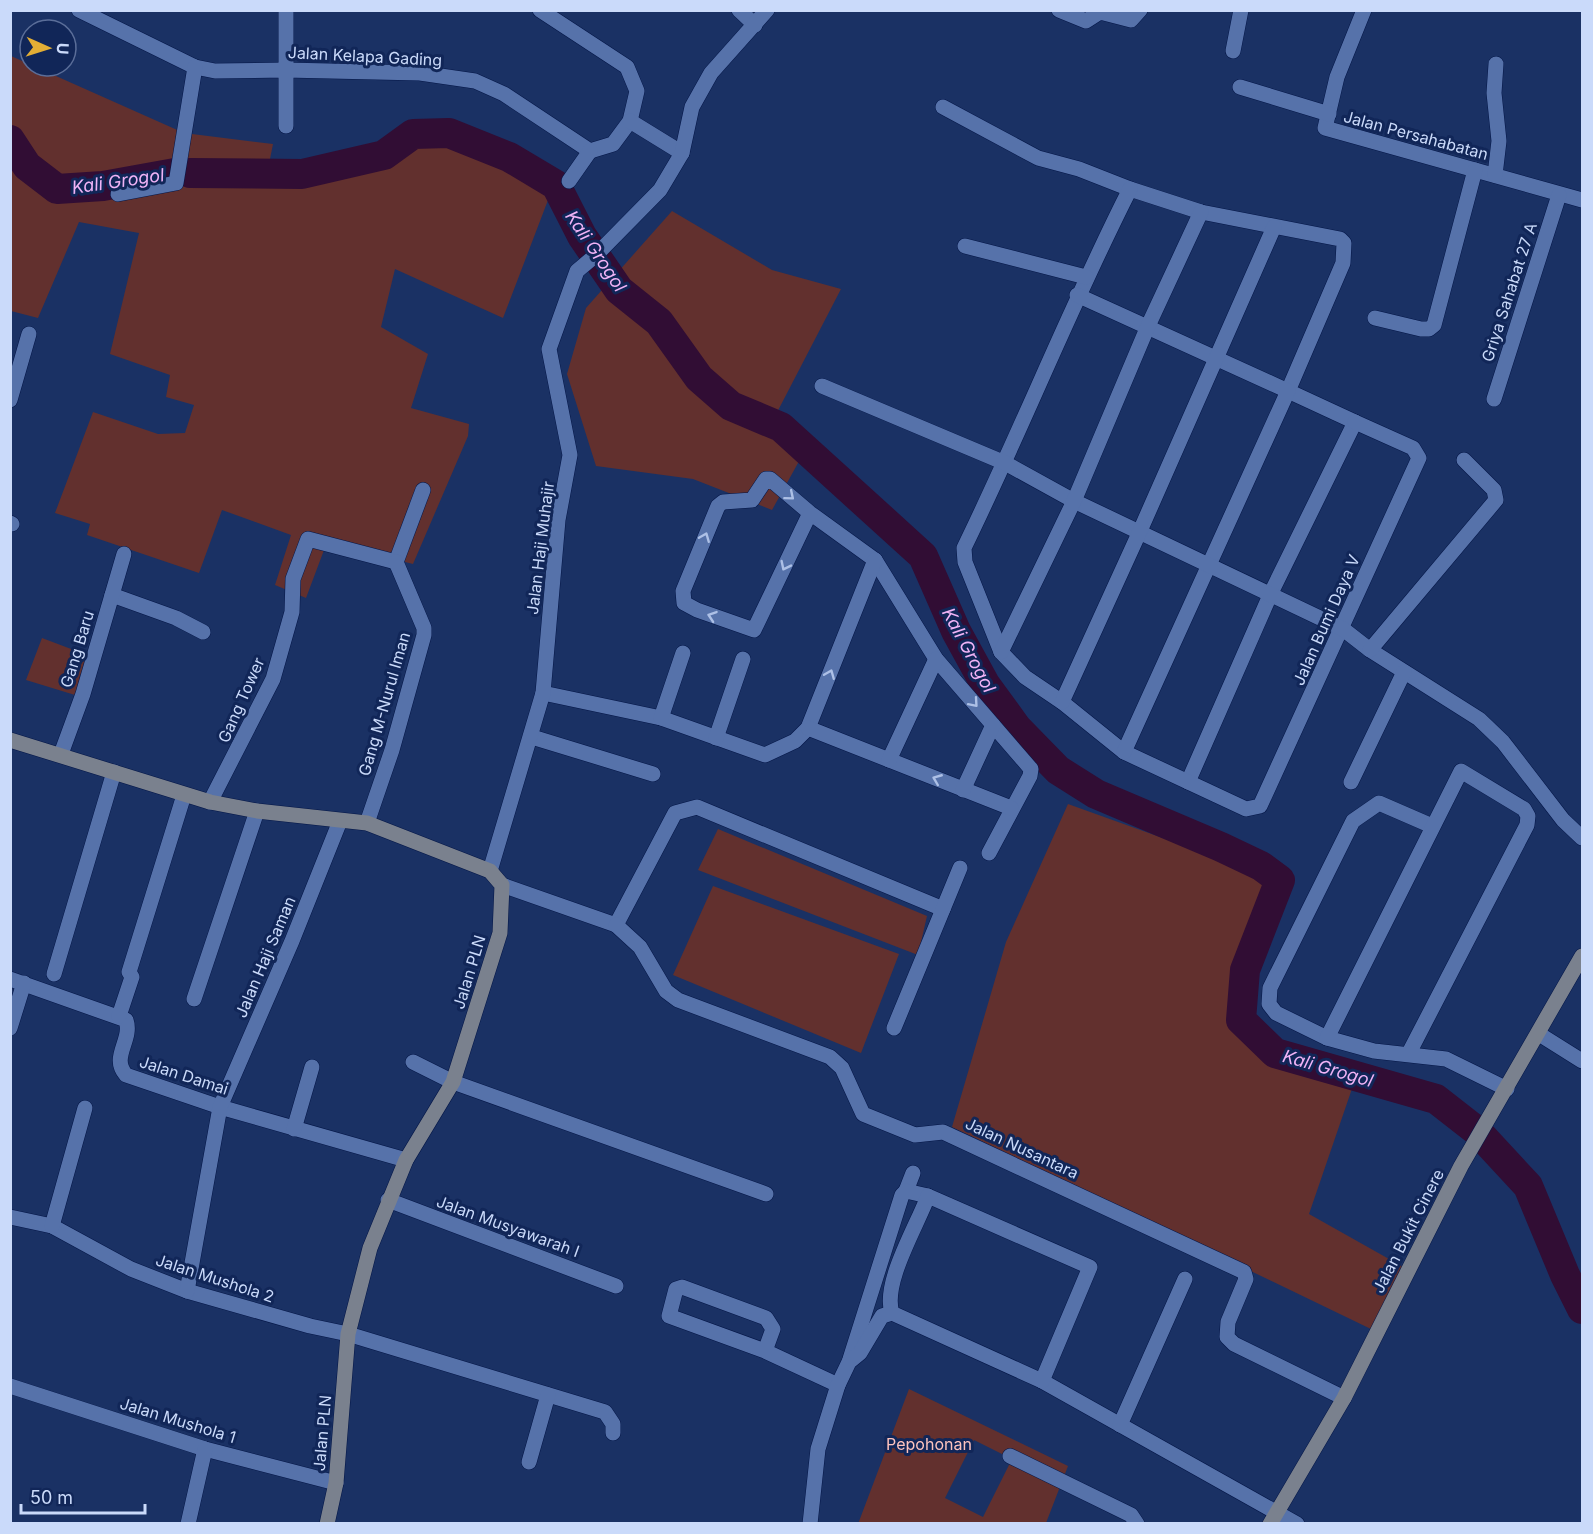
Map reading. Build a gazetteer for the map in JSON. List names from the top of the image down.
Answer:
{
  "streets": {
    "street": [
      "Jalan Kelapa Gading",
      "Jalan Persahabatan",
      "Griya Sahabat 27 A",
      "Jalan Haji Muhajir",
      "Jalan Bumi Daya V",
      "Gang Baru",
      "Gang Tower",
      "Gang M-Nurul Iman",
      "Jalan Haji Saman",
      "Jalan PLN",
      "Jalan Damai",
      "Jalan Nusantara",
      "Jalan Musyawarah I",
      "Jalan Bukit Cinere",
      "Jalan Mushola 2",
      "Jalan Mushola 1"
    ]
  },
  "crossings": [
    ["Jalan Persahabatan", "Griya Sahabat 27 A"],
    ["Gang Tower", "Gang M-Nurul Iman"],
    ["Jalan Haji Saman", "Jalan Damai"],
    ["Jalan Haji Saman", "Jalan Mushola 2"],
    ["Jalan PLN", "Jalan Damai"],
    ["Jalan PLN", "Jalan Musyawarah I"],
    ["Jalan PLN", "Jalan Mushola 2"],
    ["Jalan PLN", "Jalan Mushola 1"],
    ["Jalan Nusantara", "Jalan Bukit Cinere"]
  ],
  "water": ["Kali Grogol"],
  "parks": ["Pepohonan"],
  "scale_bar": "50 m",
  "north": "right"
}
